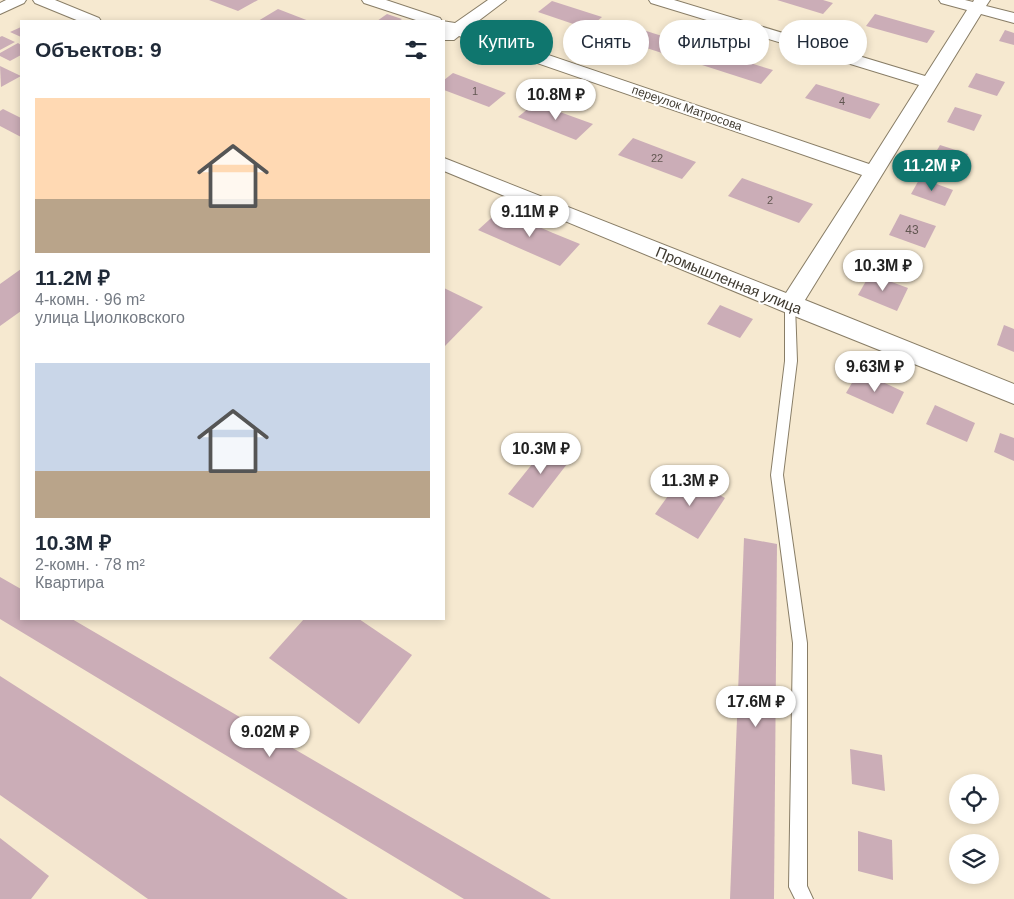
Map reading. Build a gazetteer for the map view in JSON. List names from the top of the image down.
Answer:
{
  "streets": {
    "street": ["переулок Матросова", "Промышленная улица"]
  },
  "house_numbers": [
    "1",
    "4",
    "22",
    "2",
    "43"
  ],
  "page": {
    "chip": [
      "Купить",
      "Снять",
      "Фильтры",
      "Новое"
    ],
    "heading": "Объектов: 9",
    "price": [
      "10.8M ₽",
      "11.2M ₽",
      "9.11M ₽",
      "10.3M ₽",
      "9.63M ₽",
      "10.3M ₽",
      "11.3M ₽",
      "17.6M ₽",
      "9.02M ₽"
    ],
    "list": [
      {
        "name": "11.2M ₽",
        "note": "4-комн. · 96 m² · улица Циолковского"
      },
      {
        "name": "10.3M ₽",
        "note": "2-комн. · 78 m² · Квартира"
      }
    ]
  }
}
